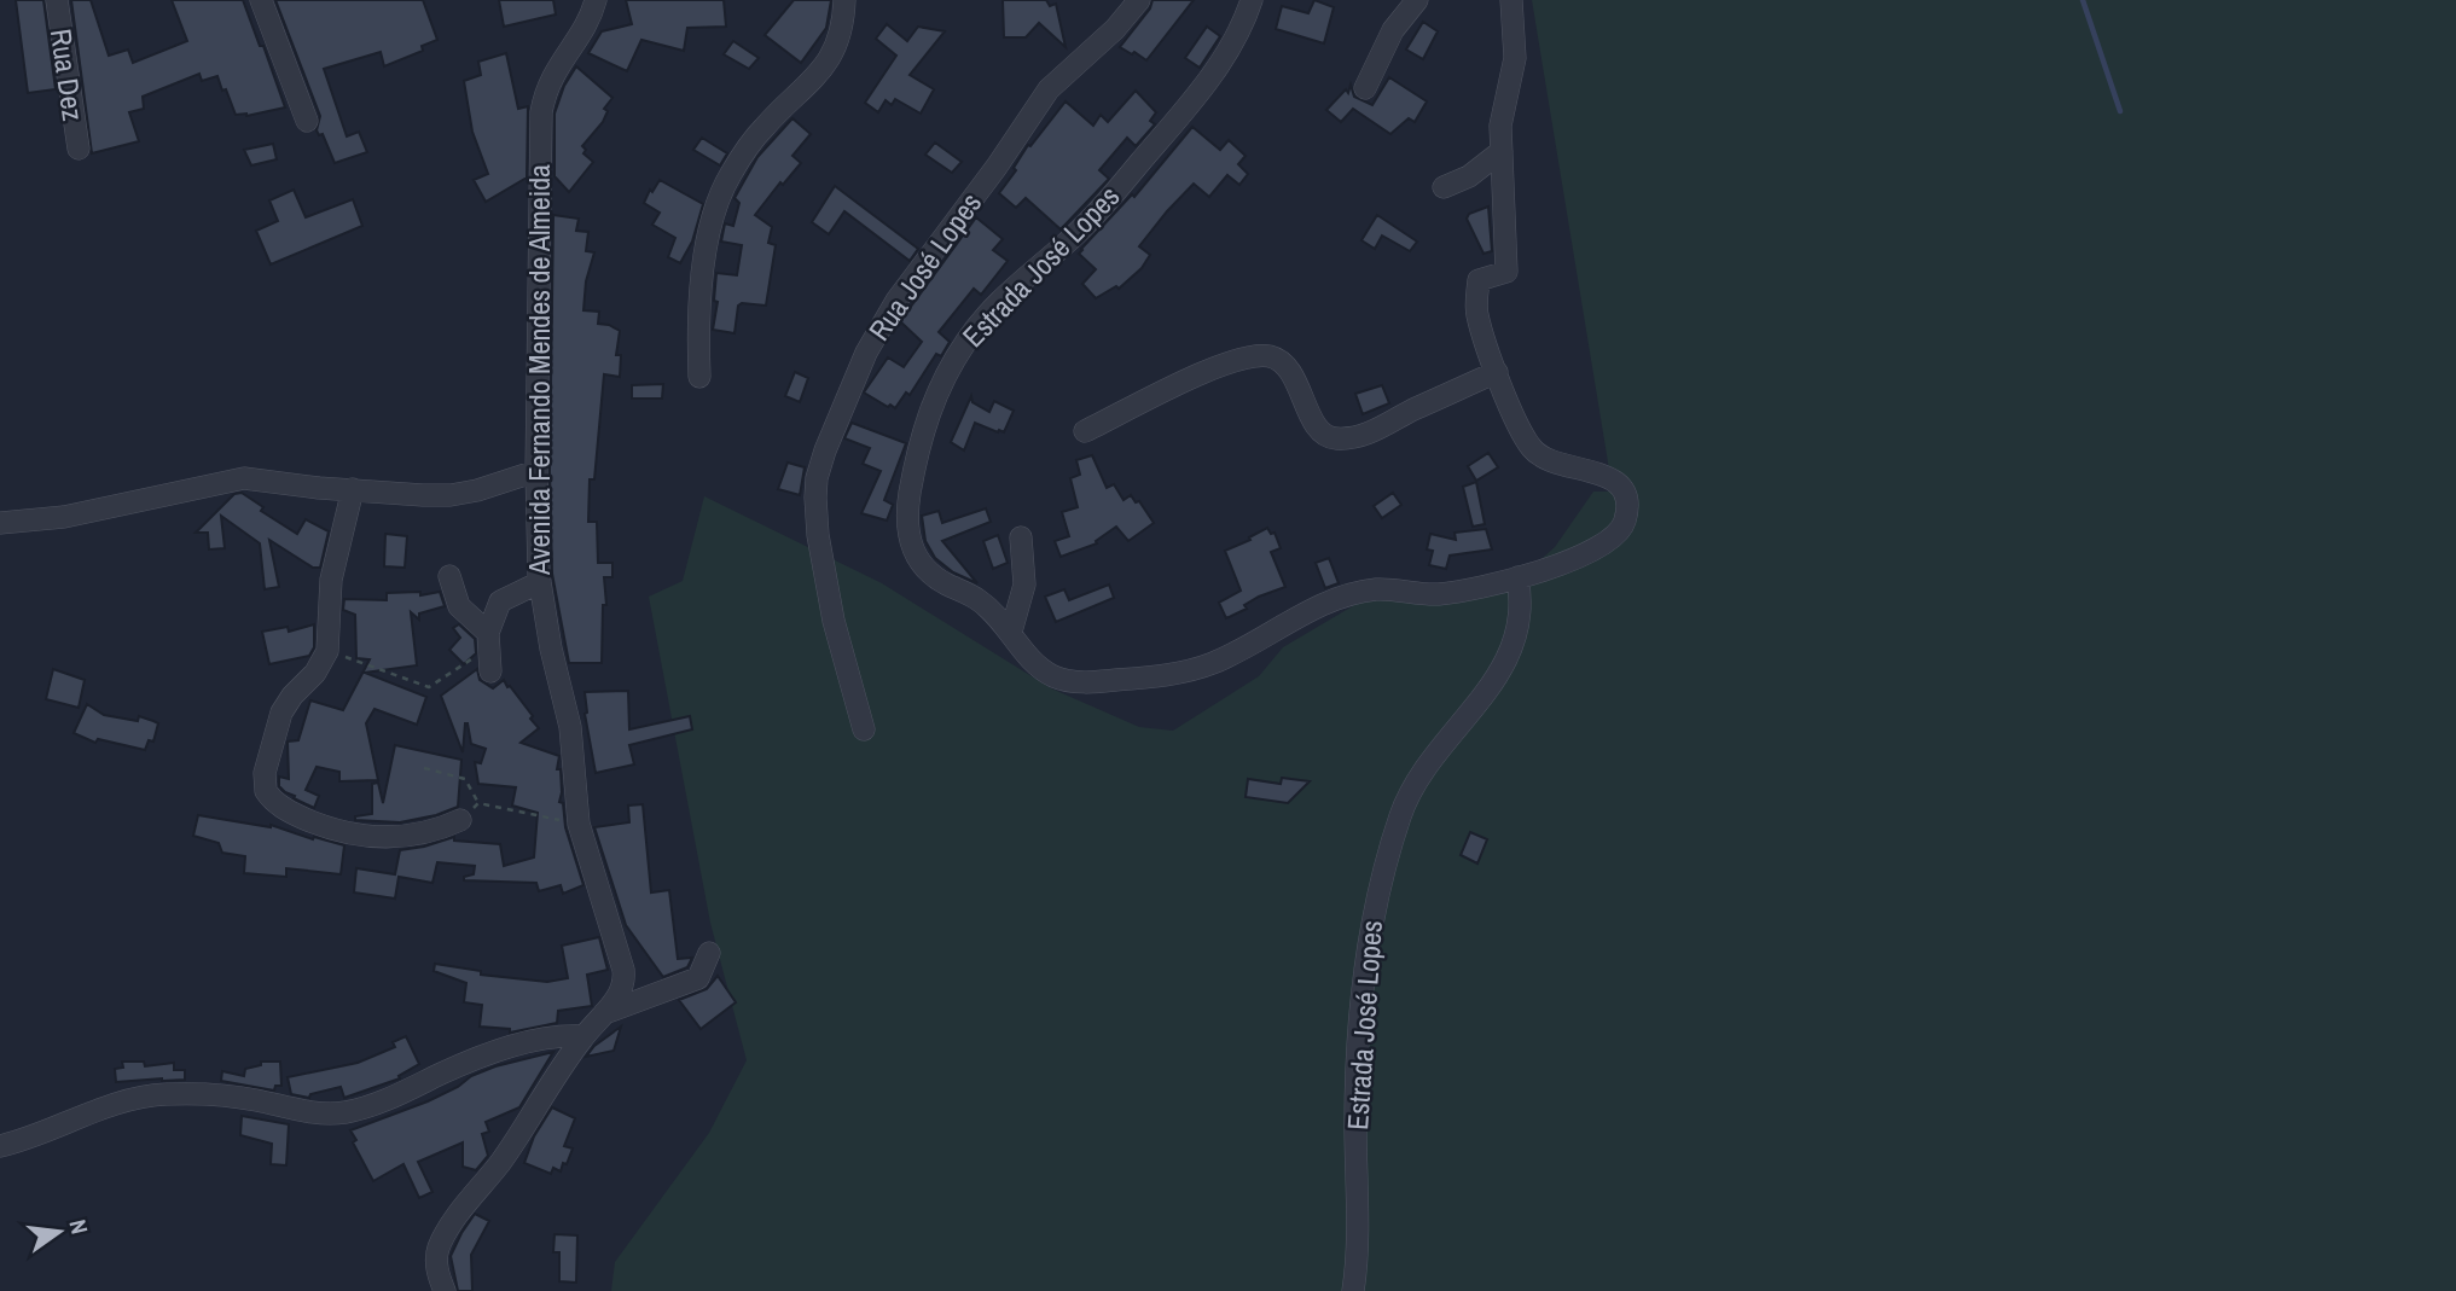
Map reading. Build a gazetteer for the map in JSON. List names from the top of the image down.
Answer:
{
  "streets": {
    "street": [
      "Rua Dez",
      "Rua José Lopes",
      "Estrada José Lopes",
      "Avenida Fernando Mendes de Almeida"
    ]
  },
  "north": "right"
}
